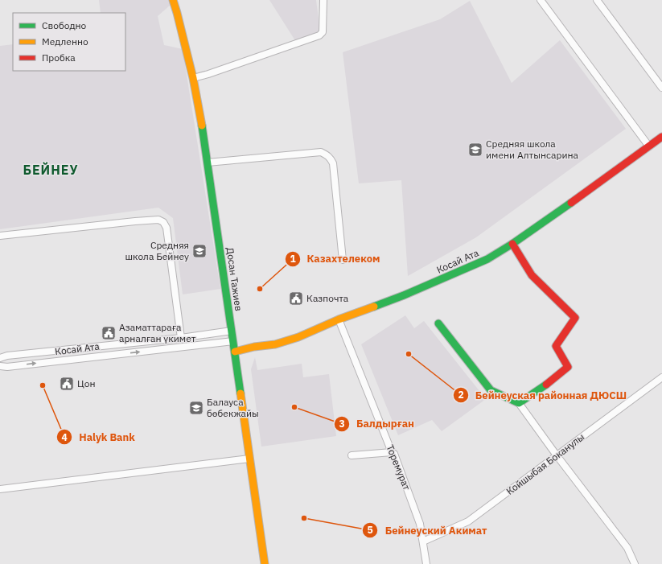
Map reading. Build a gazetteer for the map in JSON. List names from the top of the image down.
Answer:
{
  "streets": {
    "street": [
      "Косай Ата",
      "Досан Тажиев",
      "Койшыбая Боканулы",
      "Торемурат"
    ]
  },
  "crossings": [
    ["Косай Ата", "Досан Тажиев"],
    ["Косай Ата", "Торемурат"],
    ["Койшыбая Боканулы", "Торемурат"]
  ],
  "districts": ["БЕЙНЕУ"],
  "places": {
    "school or university": ["Средняя школа имени Алтынсарина", "Средняя школа Бейнеу", "Балауса бөбекжайы"],
    "other": [
      "Казахтелеком",
      "Бейнеуская районная ДЮСШ",
      "Halyk Bank",
      "Балдырған",
      "Бейнеуский Акимат"
    ],
    "public building": ["Казпочта", "Азаматтараға арналған үкимет", "Цон"]
  },
  "legend": ["Свободно", "Медленно", "Пробка"]
}
